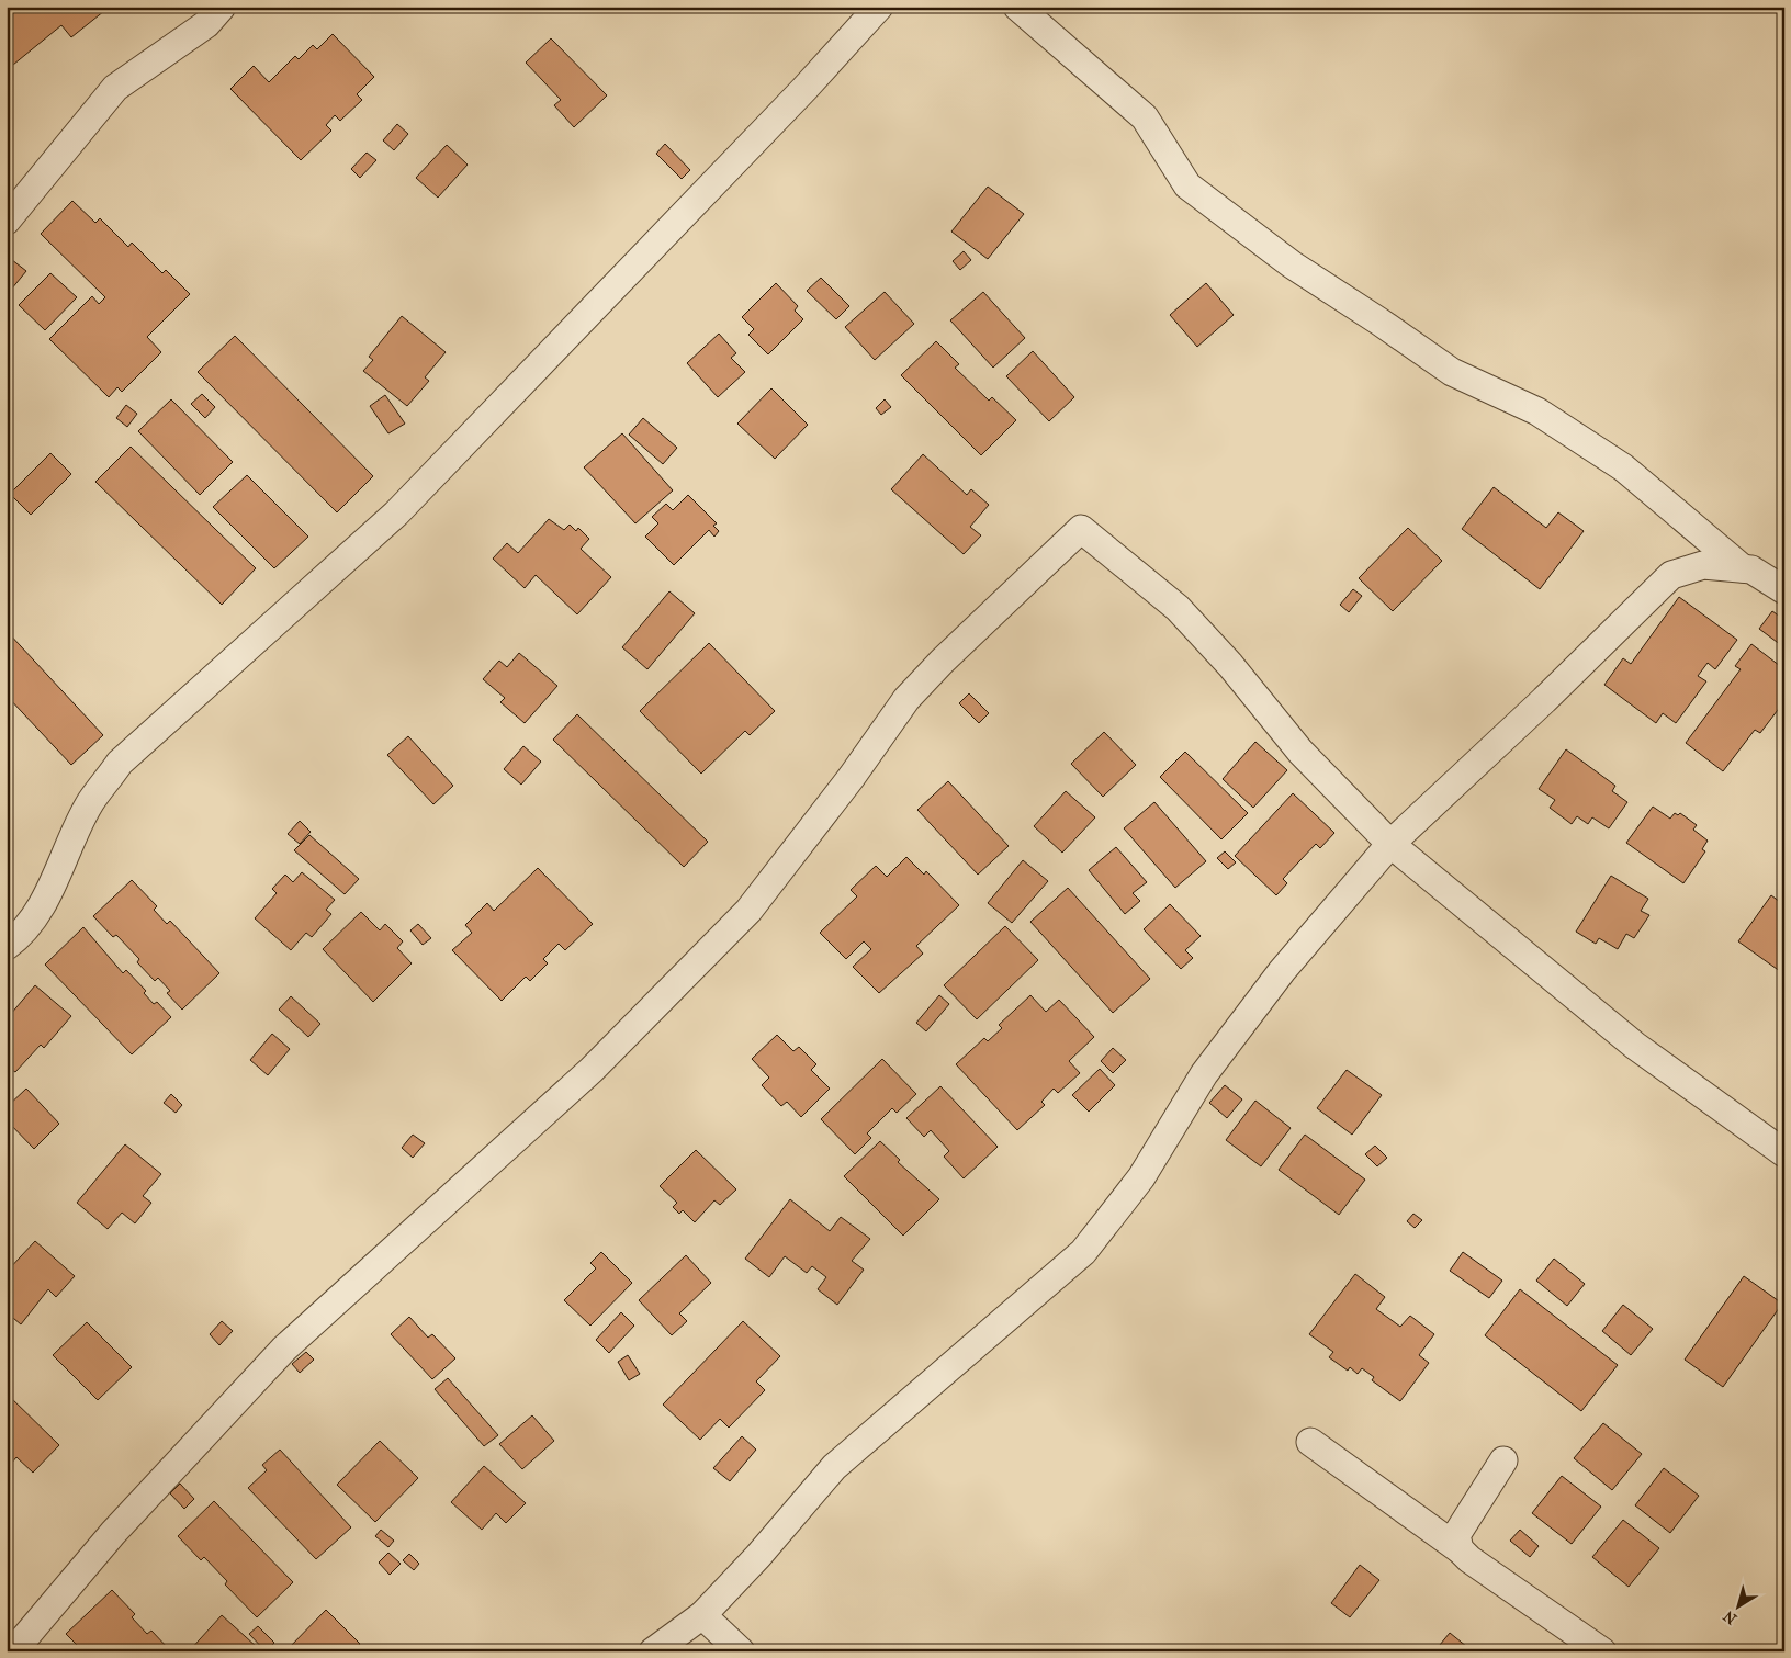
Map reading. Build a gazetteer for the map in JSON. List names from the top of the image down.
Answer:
{
  "north": "bottom left"
}
